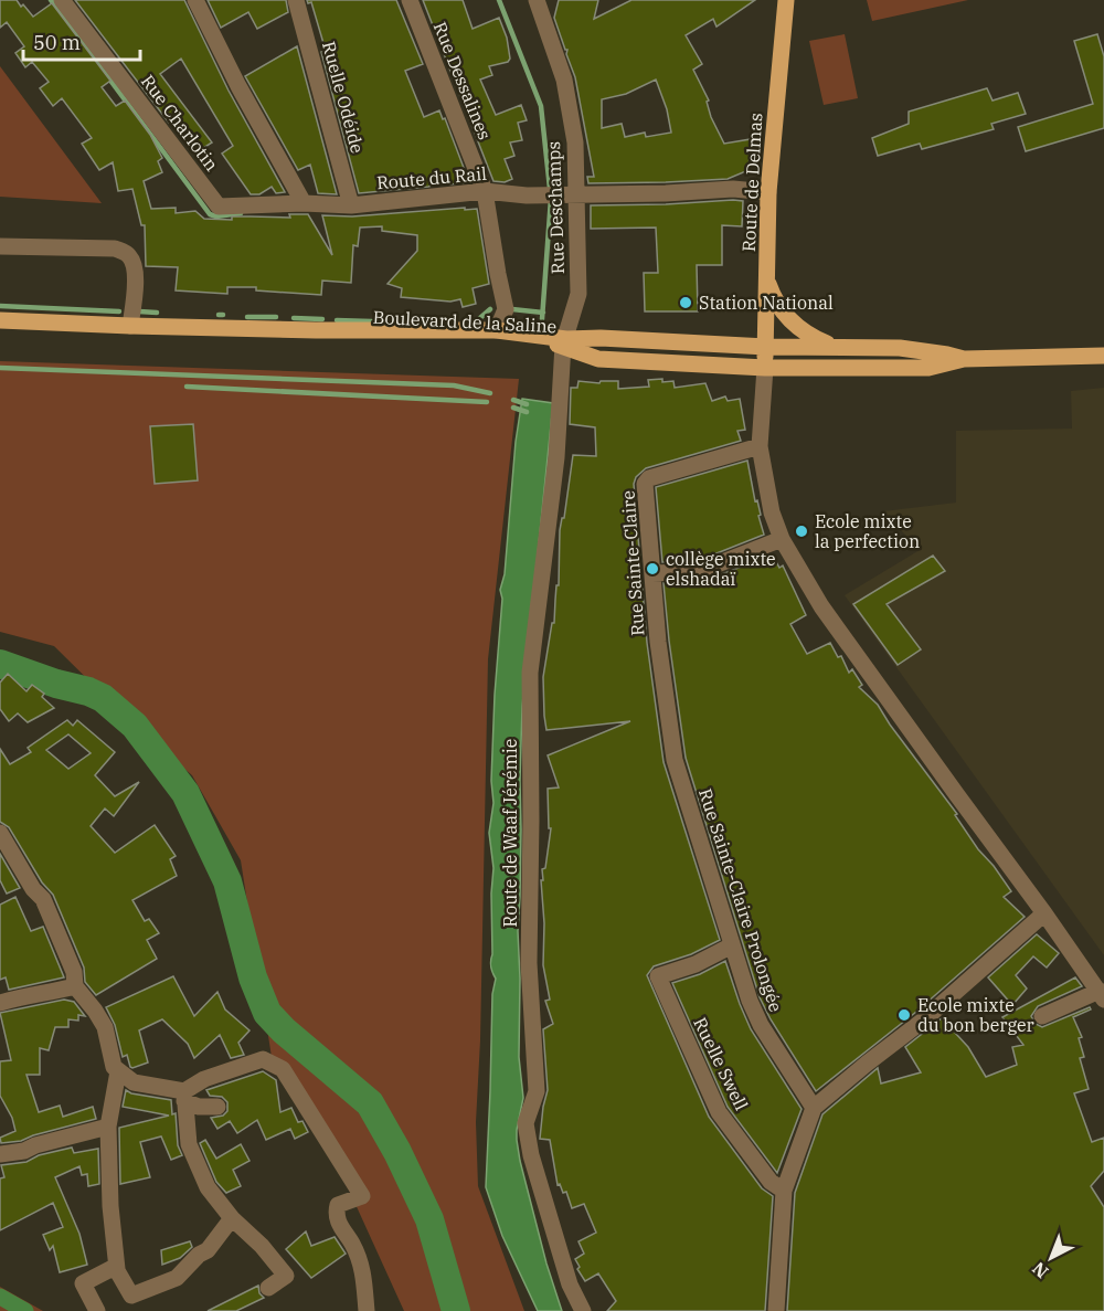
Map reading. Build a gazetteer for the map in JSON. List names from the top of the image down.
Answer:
{
  "streets": {
    "main road": ["Route de Delmas", "Boulevard de la Saline"],
    "street": [
      "Rue Dessalines",
      "Ruelle Odéide",
      "Rue Charlotin",
      "Route du Rail",
      "Rue Deschamps",
      "Rue Sainte-Claire",
      "Route de Waaf Jérémie",
      "Rue Sainte-Claire Prolongée",
      "Ruelle Swell"
    ]
  },
  "crossings": [
    ["Rue Dessalines", "Route du Rail"],
    ["Rue Dessalines", "Boulevard de la Saline"],
    ["Ruelle Odéide", "Route du Rail"],
    ["Rue Charlotin", "Route du Rail"],
    ["Route du Rail", "Route de Delmas"],
    ["Route du Rail", "Rue Deschamps"],
    ["Route de Delmas", "Boulevard de la Saline"],
    ["Rue Deschamps", "Boulevard de la Saline"],
    ["Rue Deschamps", "Route de Waaf Jérémie"],
    ["Boulevard de la Saline", "Route de Waaf Jérémie"],
    ["Rue Sainte-Claire", "Rue Sainte-Claire Prolongée"],
    ["Rue Sainte-Claire Prolongée", "Ruelle Swell"]
  ],
  "places": [
    "Station National",
    "Ecole mixte la perfection",
    "collège mixte elshadaï",
    "Ecole mixte du bon berger"
  ],
  "scale_bar": "50 m",
  "north": "bottom left"
}
